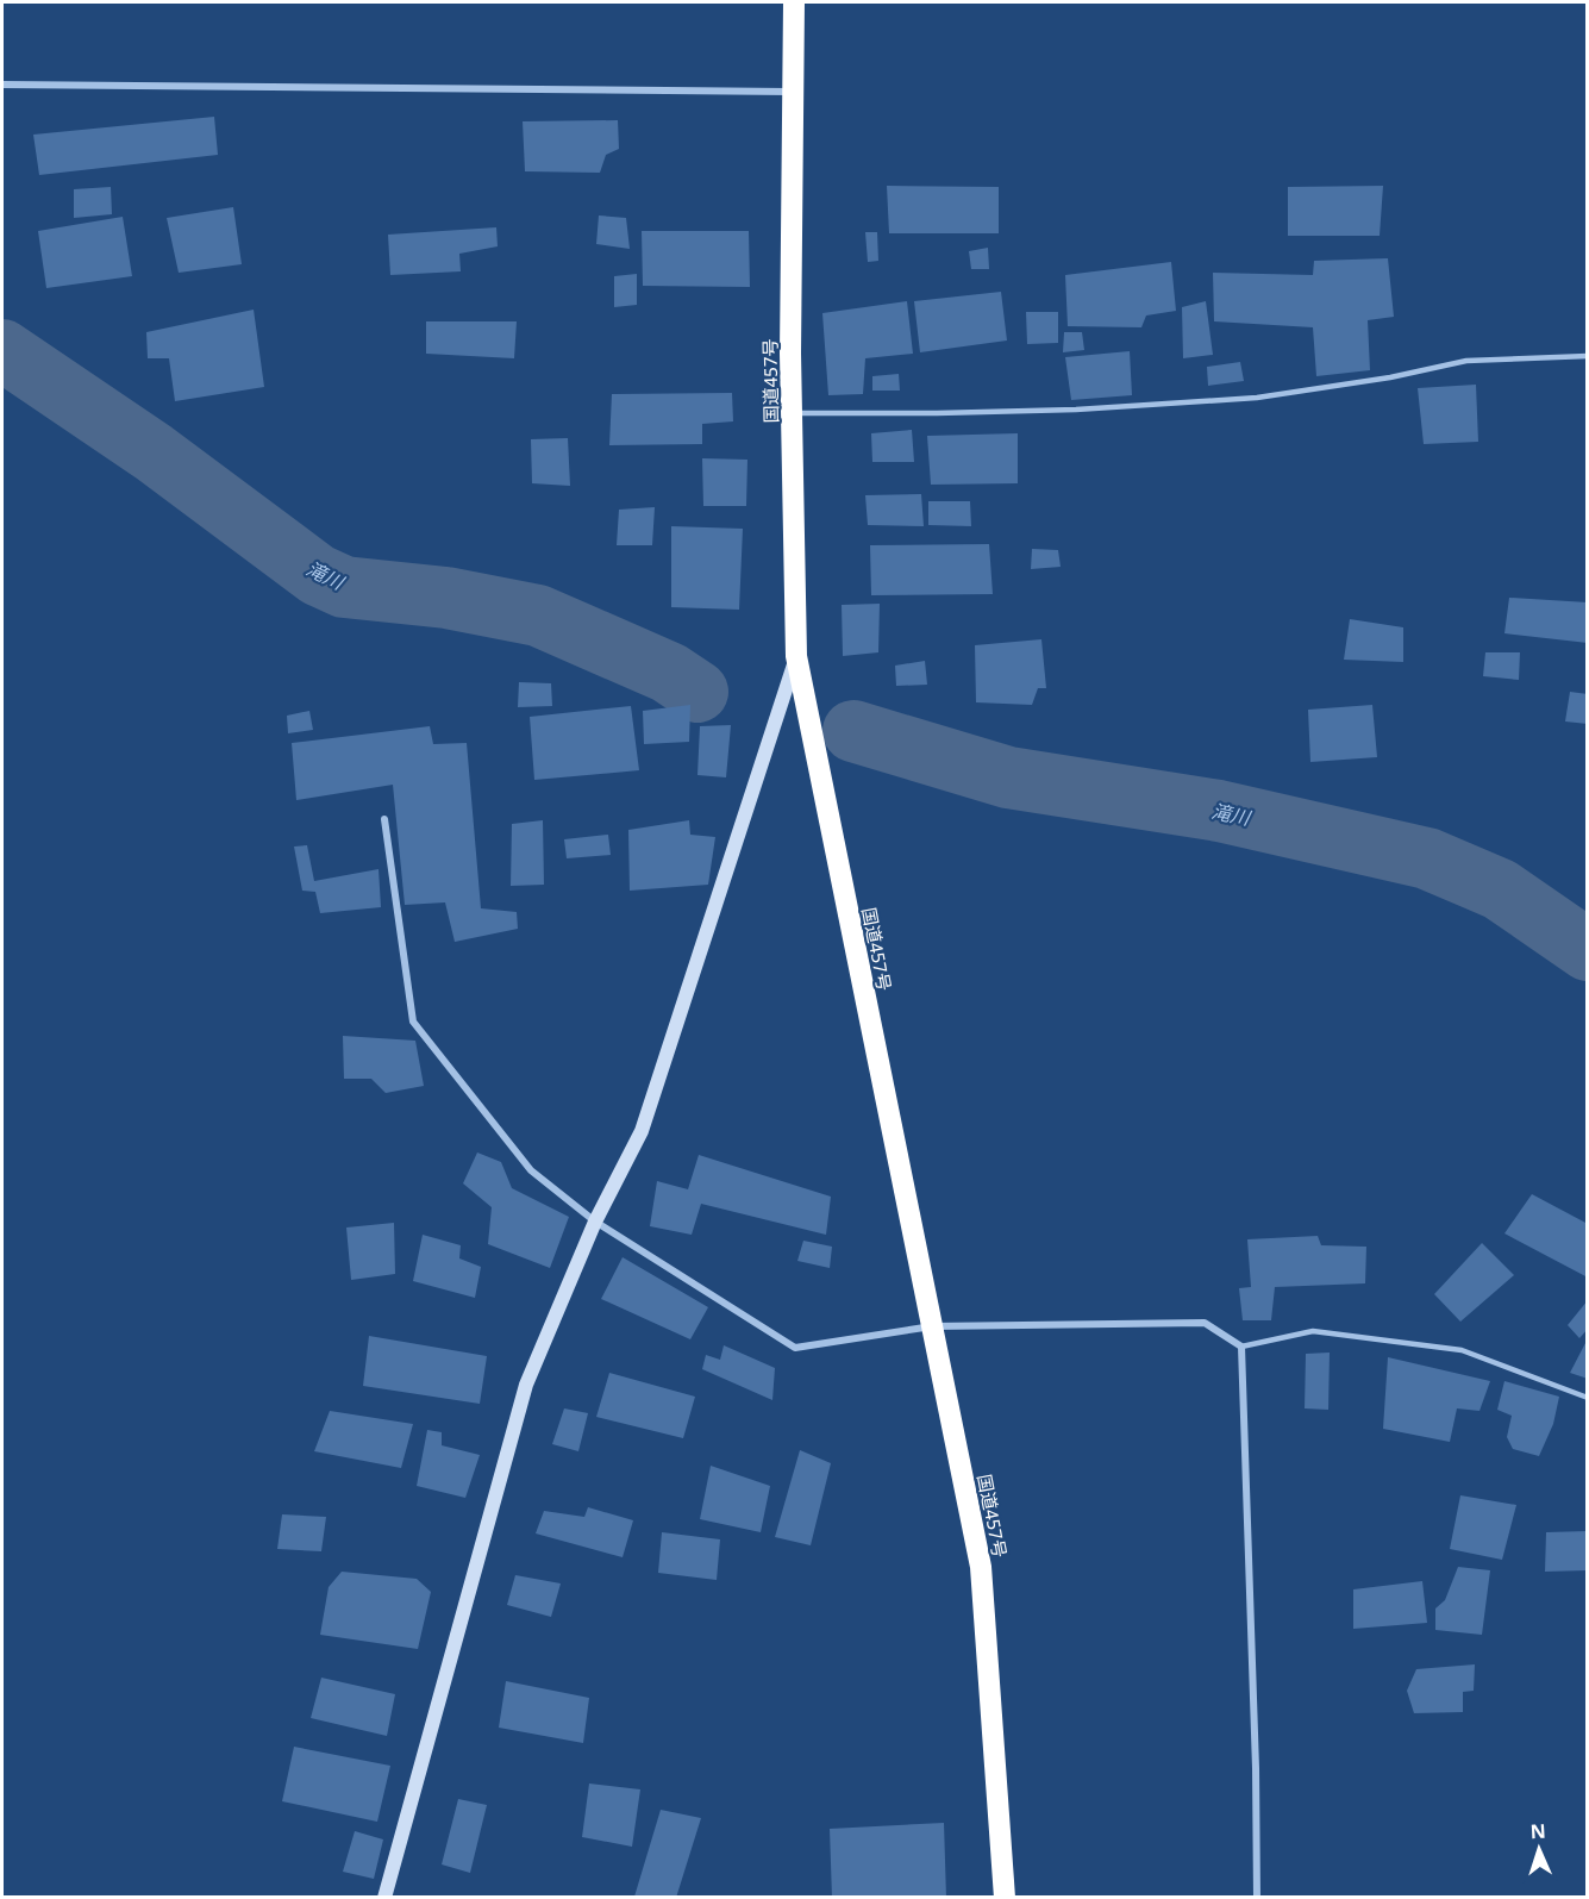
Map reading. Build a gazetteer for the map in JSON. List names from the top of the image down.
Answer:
{
  "streets": {
    "highway": ["国道457号"]
  },
  "water": ["滝川"],
  "north": "top"
}
